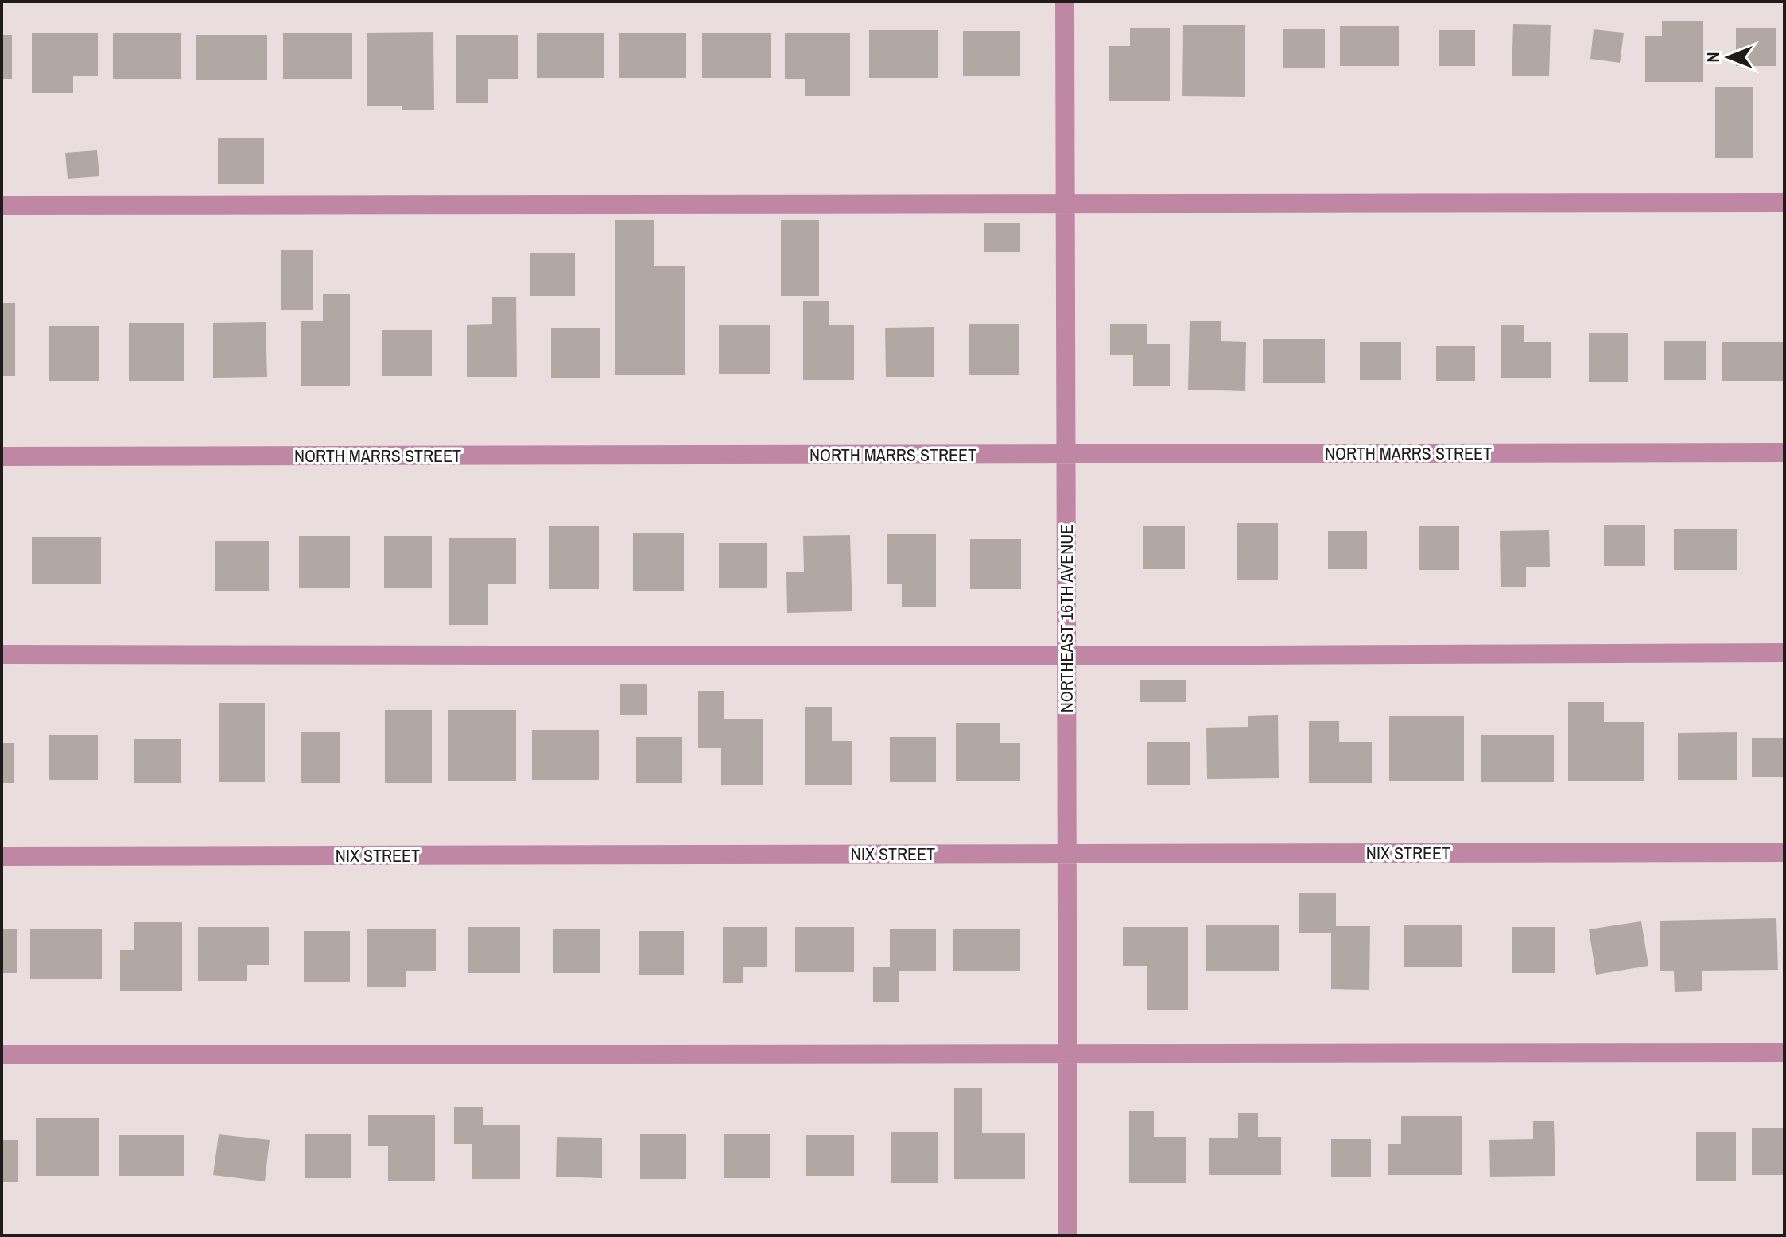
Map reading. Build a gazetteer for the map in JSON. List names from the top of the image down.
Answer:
{
  "streets": {
    "street": ["NORTH MARRS STREET", "NORTHEAST 16TH AVENUE", "NIX STREET"]
  },
  "crossings": [
    ["NORTH MARRS STREET", "NORTHEAST 16TH AVENUE"],
    ["NORTHEAST 16TH AVENUE", "NIX STREET"]
  ],
  "north": "left"
}
